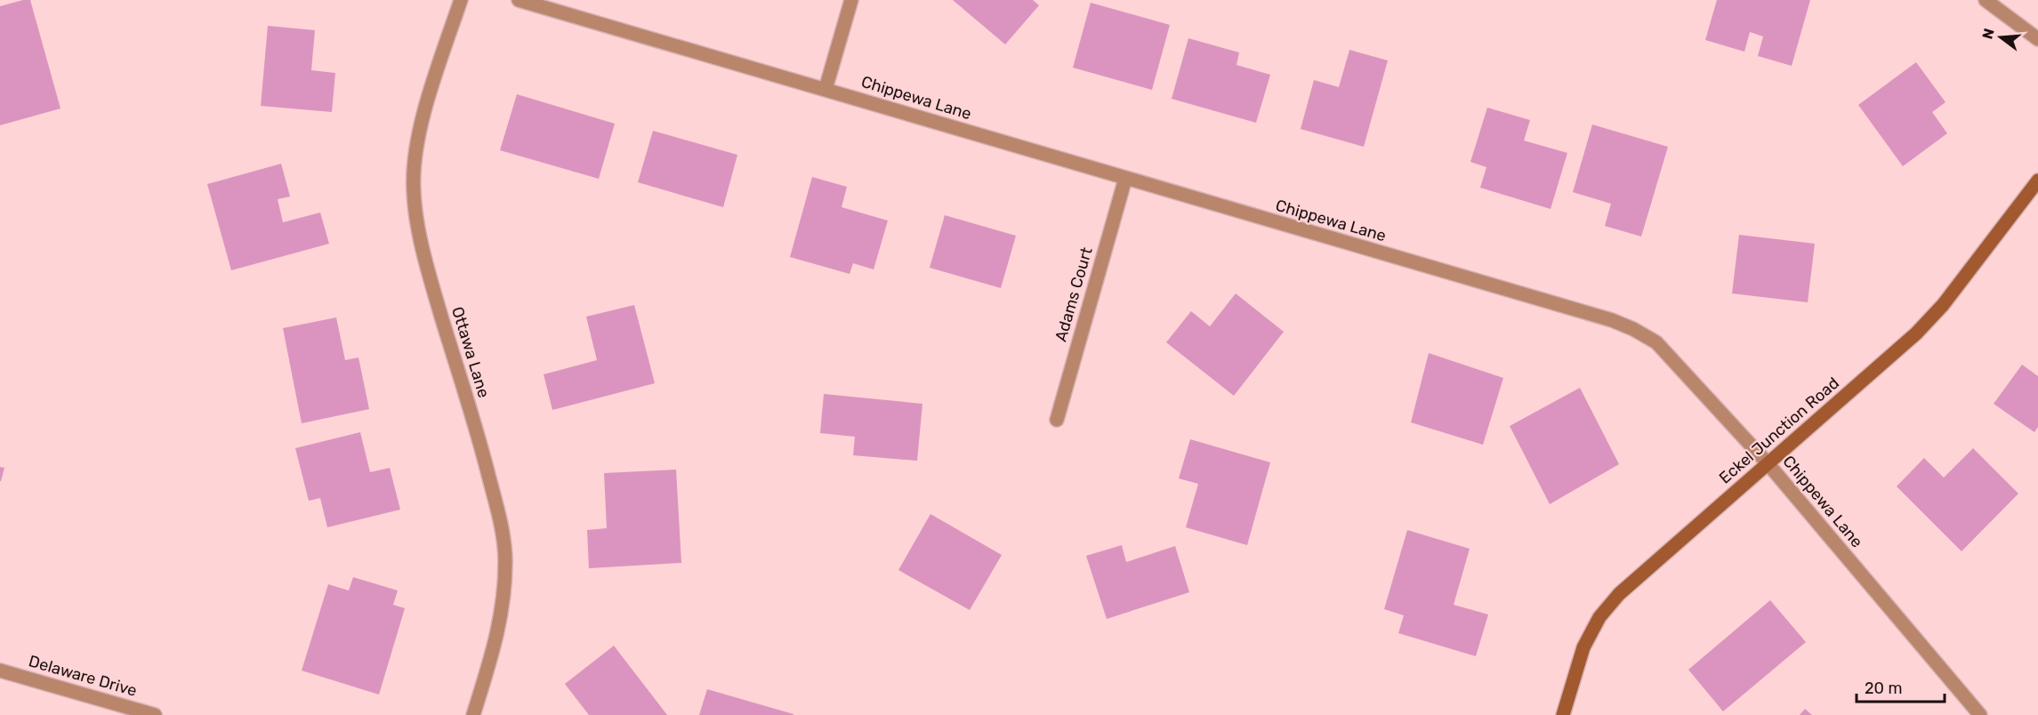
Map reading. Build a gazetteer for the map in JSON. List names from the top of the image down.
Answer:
{
  "streets": {
    "street": [
      "Chippewa Lane",
      "Adams Court",
      "Ottawa Lane",
      "Eckel Junction Road",
      "Delaware Drive"
    ]
  },
  "crossings": [
    ["Chippewa Lane", "Adams Court"],
    ["Chippewa Lane", "Eckel Junction Road"]
  ],
  "scale_bar": "20 m",
  "north": "left"
}
